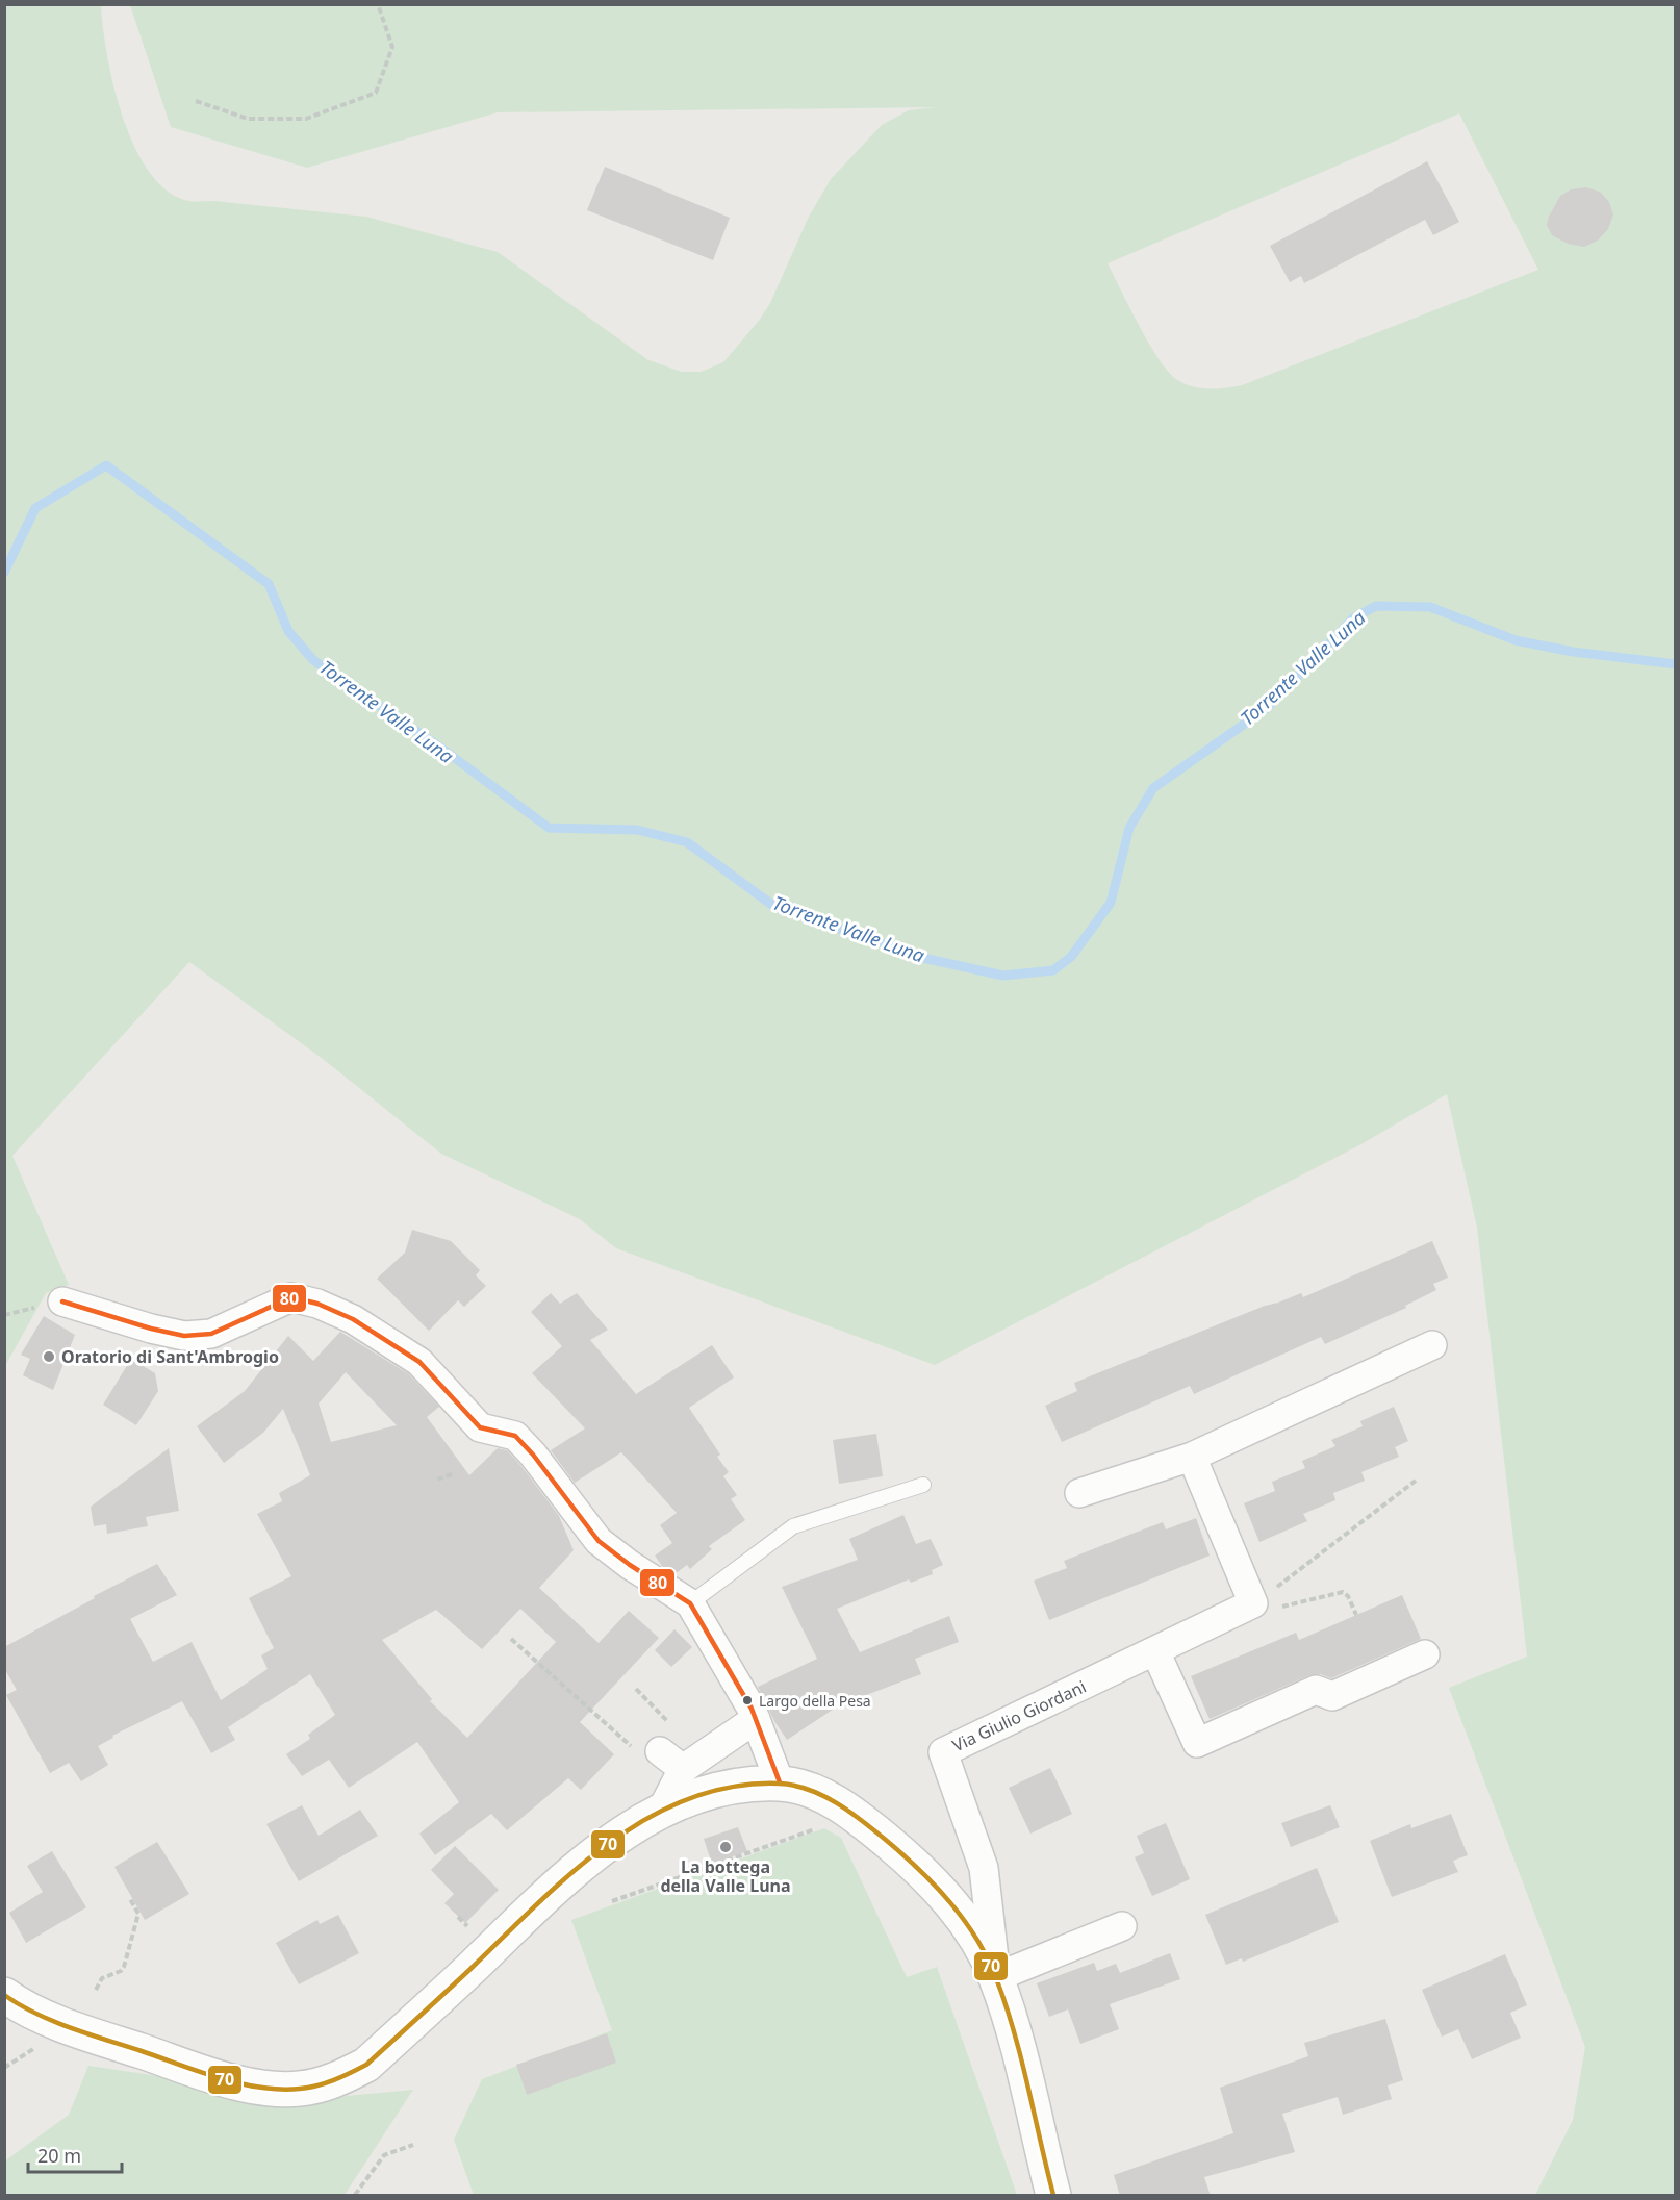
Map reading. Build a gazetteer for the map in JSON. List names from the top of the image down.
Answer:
{
  "streets": {
    "street": ["Via Giulio Giordani"]
  },
  "water": ["Torrente Valle Luna"],
  "places": ["Oratorio di Sant'Ambrogio", "Largo della Pesa", "La bottega della Valle Luna"],
  "lines": ["transit line 80", "transit line 70"],
  "scale_bar": "20 m"
}
